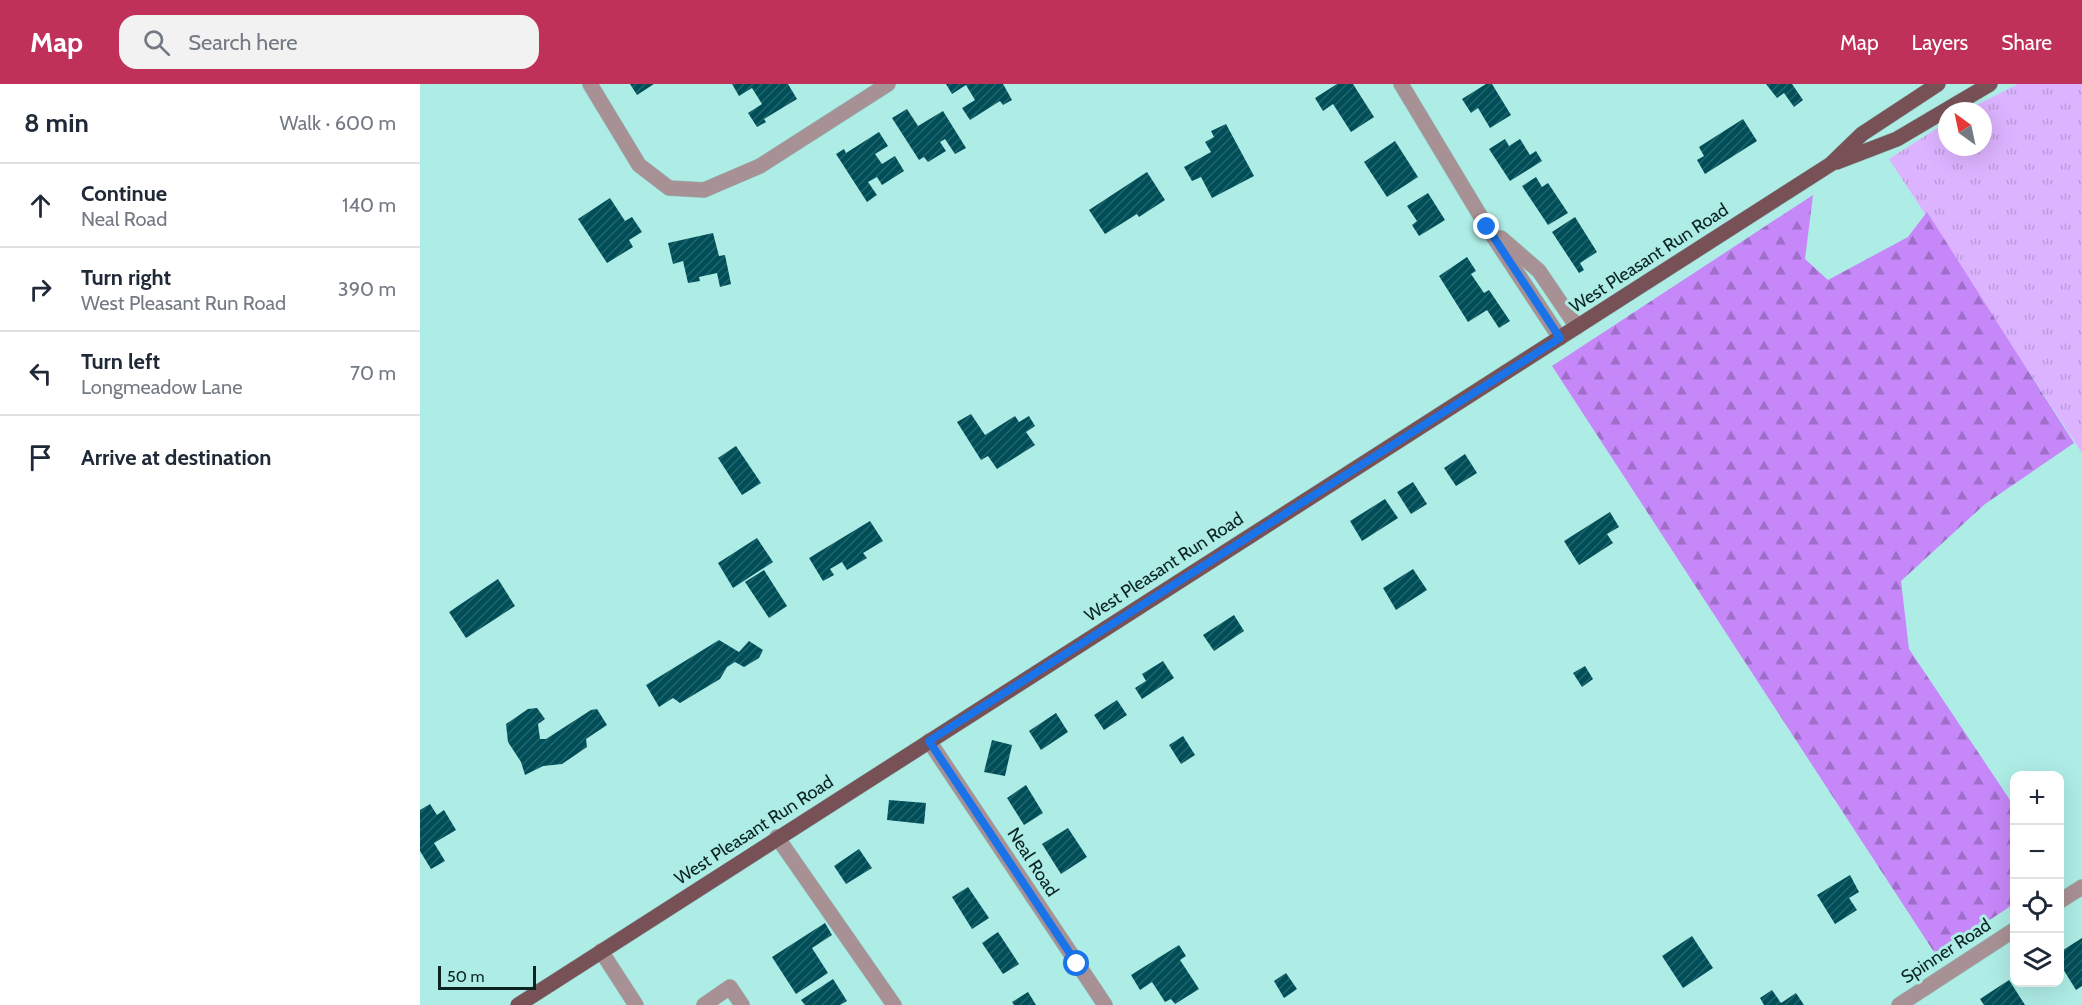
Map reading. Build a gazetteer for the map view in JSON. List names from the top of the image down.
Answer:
{
  "streets": {
    "main road": ["West Pleasant Run Road"],
    "street": ["Neal Road", "Spinner Road"]
  },
  "crossings": [
    ["West Pleasant Run Road", "Neal Road"]
  ],
  "scale_bar": "50 m",
  "north": "top left",
  "page": {
    "header": "Map",
    "search": "Search here",
    "nav": ["Map", "Layers", "Share"],
    "heading": ["8 min", "Walk · 600 m"],
    "list": [
      ["Continue", "Neal Road", "140 m"],
      ["Turn right", "West Pleasant Run Road", "390 m"],
      ["Turn left", "Longmeadow Lane", "70 m"],
      "Arrive at destination"
    ],
    "map_buttons": ["+", "−"],
    "scale": "50 m"
  }
}
